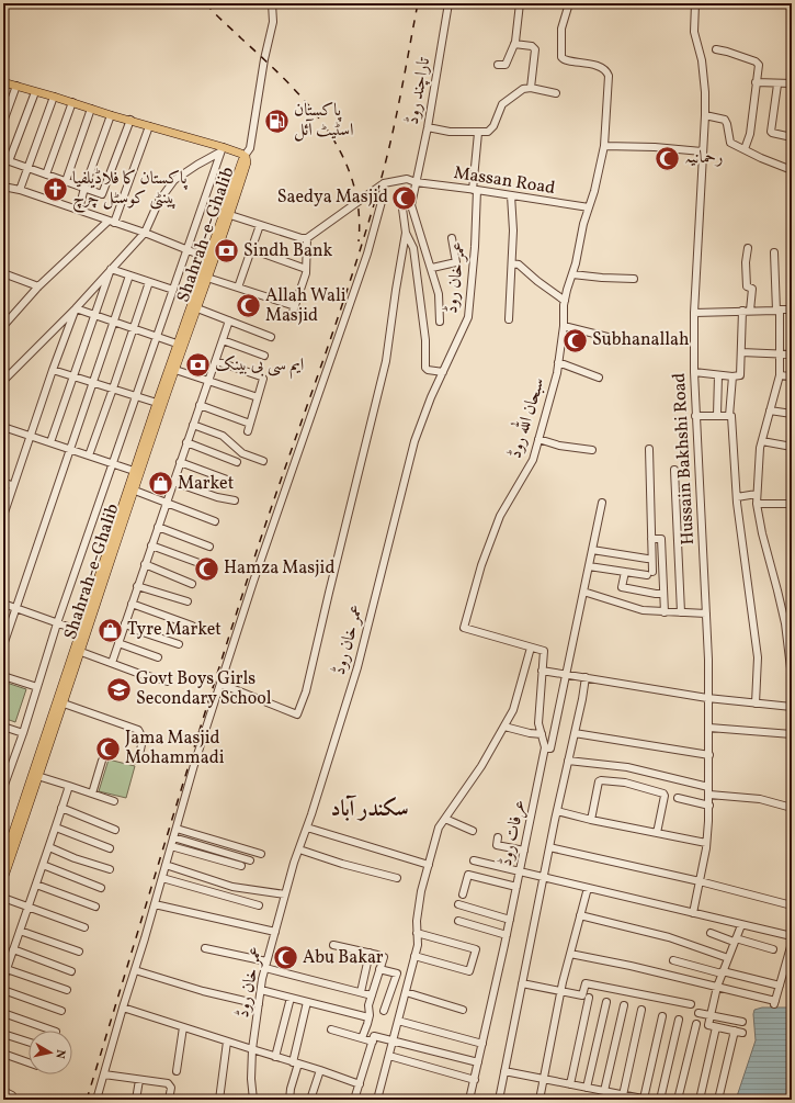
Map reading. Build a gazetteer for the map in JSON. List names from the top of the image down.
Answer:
{
  "streets": {
    "main road": ["Shahrah-e-Ghalib"],
    "street": [
      "تاراچند روڈ",
      "Massan Road",
      "عمر خان روڈ",
      "سبحان اللہ روڈ",
      "Hussain Bakhshi Road",
      "عرفات روڈ"
    ]
  },
  "crossings": [
    ["تاراچند روڈ", "Massan Road"],
    ["Massan Road", "عمر خان روڈ"],
    ["Massan Road", "سبحان اللہ روڈ"]
  ],
  "districts": ["سکندر آباد"],
  "places": {
    "fuel station": ["پاکستان اسٹیٹ آئل"],
    "mosque": [
      "رحمانیہ",
      "Saedya Masjid",
      "Allah Wali Masjid",
      "Subhanallah",
      "Hamza Masjid",
      "Jama Masjid Mohammadi",
      "Abu Bakar"
    ],
    "church": ["پاکستان کا فلاڈیلفیا پینٹی کوسٹل چرچ"],
    "bank": ["Sindh Bank", "ایم سی بی بینک"],
    "shop": ["Market", "Tyre Market"],
    "school or university": ["Govt Boys Girls Secondary School"]
  },
  "north": "right"
}
